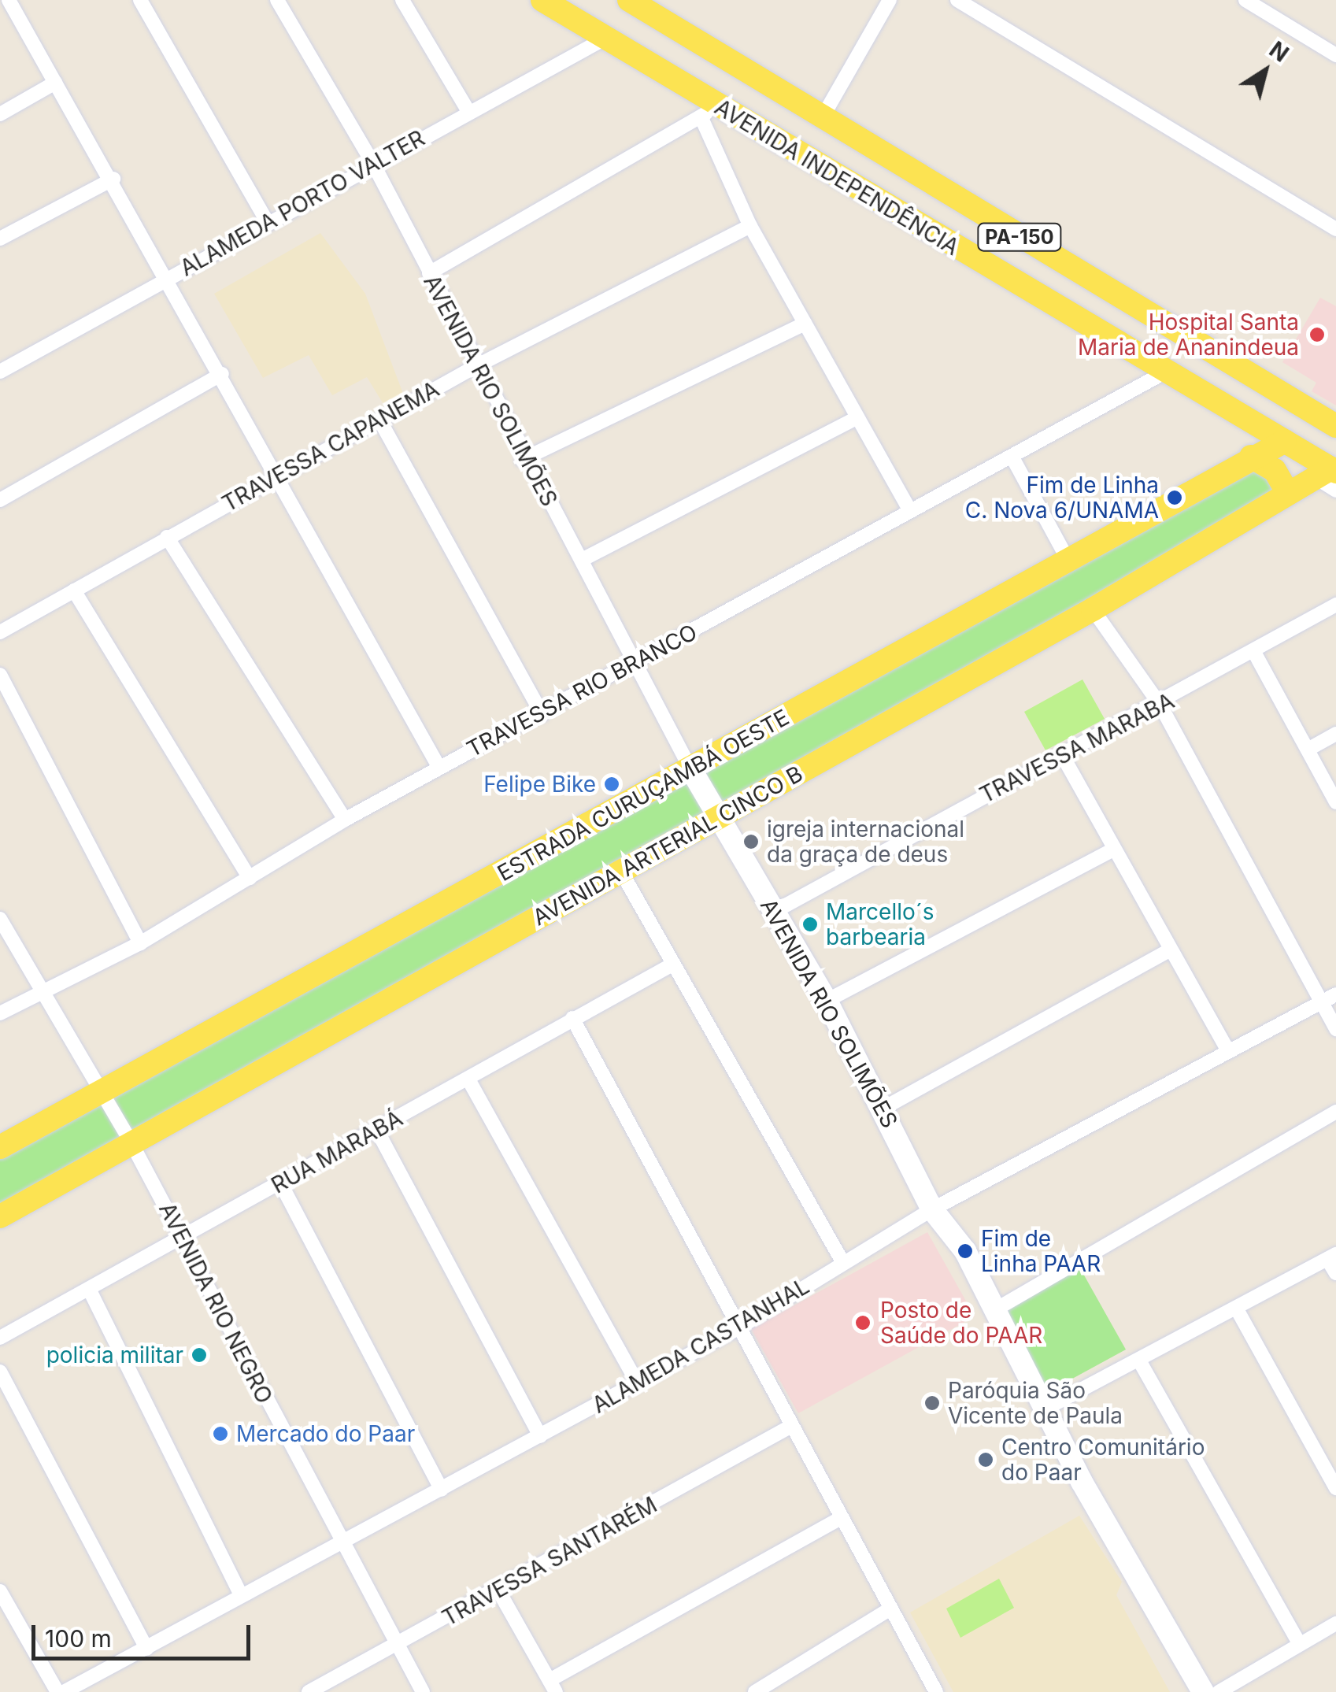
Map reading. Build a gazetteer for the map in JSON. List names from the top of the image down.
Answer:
{
  "streets": {
    "main road": [
      "AVENIDA INDEPENDÊNCIA",
      "PA-150",
      "AVENIDA RIO SOLIMÕES",
      "ESTRADA CURUÇAMBÁ OESTE",
      "AVENIDA ARTERIAL CINCO B"
    ],
    "street": [
      "ALAMEDA PORTO VALTER",
      "TRAVESSA CAPANEMA",
      "TRAVESSA RIO BRANCO",
      "TRAVESSA MARABA",
      "RUA MARABÁ",
      "AVENIDA RIO NEGRO",
      "ALAMEDA CASTANHAL",
      "TRAVESSA SANTARÉM"
    ]
  },
  "crossings": [
    ["AVENIDA INDEPENDÊNCIA", "ALAMEDA PORTO VALTER"],
    ["AVENIDA INDEPENDÊNCIA", "TRAVESSA RIO BRANCO"],
    ["AVENIDA INDEPENDÊNCIA", "ESTRADA CURUÇAMBÁ OESTE"],
    ["AVENIDA INDEPENDÊNCIA", "AVENIDA ARTERIAL CINCO B"],
    ["ALAMEDA PORTO VALTER", "AVENIDA RIO SOLIMÕES"],
    ["AVENIDA RIO SOLIMÕES", "TRAVESSA CAPANEMA"],
    ["AVENIDA RIO SOLIMÕES", "TRAVESSA RIO BRANCO"],
    ["AVENIDA RIO SOLIMÕES", "TRAVESSA MARABA"],
    ["AVENIDA RIO SOLIMÕES", "ESTRADA CURUÇAMBÁ OESTE"],
    ["AVENIDA RIO SOLIMÕES", "AVENIDA ARTERIAL CINCO B"],
    ["AVENIDA RIO SOLIMÕES", "ALAMEDA CASTANHAL"],
    ["TRAVESSA RIO BRANCO", "AVENIDA RIO NEGRO"],
    ["ESTRADA CURUÇAMBÁ OESTE", "AVENIDA RIO NEGRO"],
    ["AVENIDA ARTERIAL CINCO B", "AVENIDA RIO NEGRO"],
    ["RUA MARABÁ", "AVENIDA RIO NEGRO"],
    ["AVENIDA RIO NEGRO", "ALAMEDA CASTANHAL"],
    ["AVENIDA RIO NEGRO", "TRAVESSA SANTARÉM"]
  ],
  "places": [
    "Hospital Santa Maria de Ananindeua",
    "Fim de Linha C. Nova 6/UNAMA",
    "Felipe Bike",
    "igreja internacional da graça de deus",
    "Marcello´s barbearia",
    "Fim de Linha PAAR",
    "Posto de Saúde do PAAR",
    "policia militar",
    "Paróquia São Vicente de Paula",
    "Mercado do Paar",
    "Centro Comunitário do Paar"
  ],
  "scale_bar": "100 m",
  "north": "top right"
}
